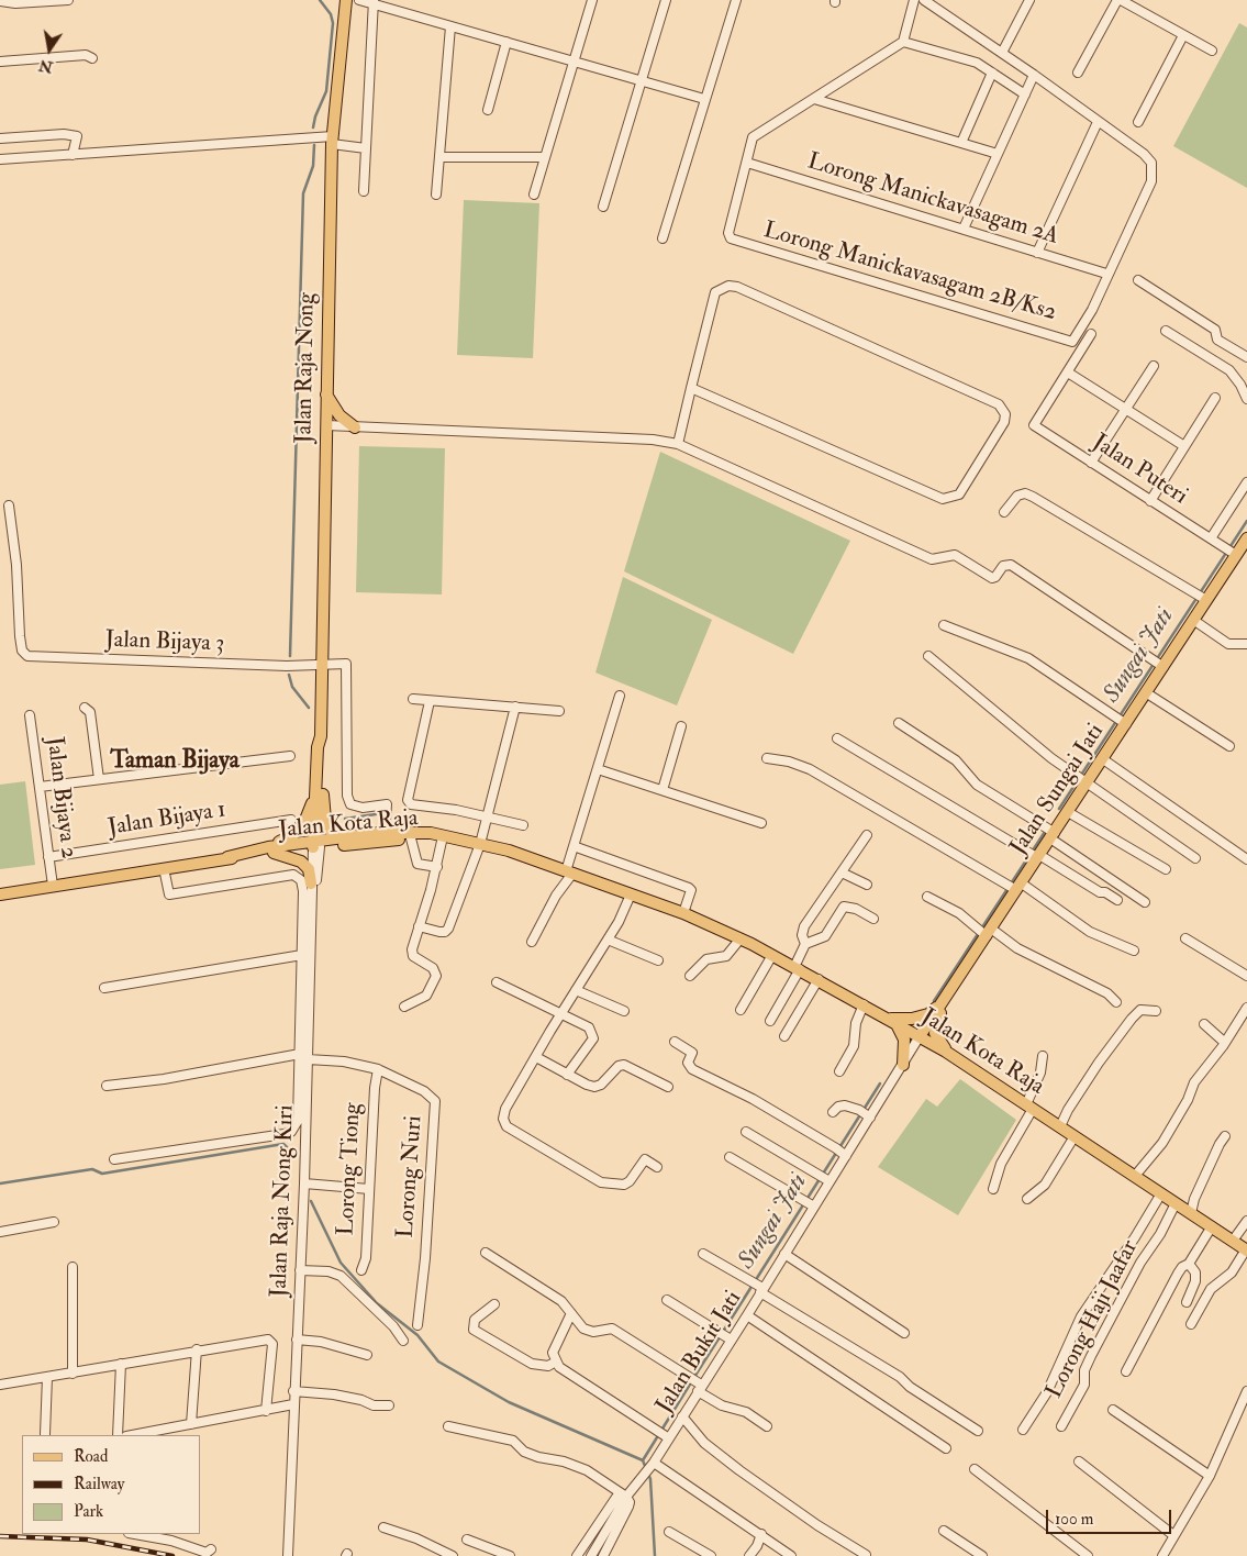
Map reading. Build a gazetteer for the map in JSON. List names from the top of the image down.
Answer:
{
  "streets": {
    "main road": ["Jalan Raja Nong", "Jalan Sungai Jati", "Jalan Kota Raja"],
    "street": [
      "Lorong Manickavasagam 2A",
      "Lorong Manickavasagam 2B/Ks2",
      "Jalan Puteri",
      "Jalan Bijaya 3",
      "Jalan Bijaya 2",
      "Jalan Bijaya 1",
      "Lorong Tiong",
      "Lorong Nuri",
      "Jalan Raja Nong Kiri",
      "Lorong Haji Jaafar",
      "Jalan Bukit Jati"
    ]
  },
  "crossings": [
    ["Lorong Manickavasagam 2A", "Lorong Manickavasagam 2B/Ks2"],
    ["Jalan Raja Nong", "Jalan Bijaya 3"],
    ["Jalan Raja Nong", "Jalan Kota Raja"],
    ["Jalan Raja Nong", "Jalan Raja Nong Kiri"],
    ["Jalan Puteri", "Jalan Sungai Jati"],
    ["Jalan Sungai Jati", "Jalan Kota Raja"],
    ["Jalan Sungai Jati", "Jalan Bukit Jati"],
    ["Jalan Bijaya 2", "Jalan Bijaya 1"],
    ["Jalan Bijaya 2", "Jalan Kota Raja"],
    ["Jalan Kota Raja", "Jalan Raja Nong Kiri"],
    ["Jalan Kota Raja", "Lorong Haji Jaafar"],
    ["Jalan Kota Raja", "Jalan Bukit Jati"],
    ["Lorong Tiong", "Lorong Nuri"],
    ["Lorong Nuri", "Jalan Raja Nong Kiri"]
  ],
  "districts": ["Taman Bijaya"],
  "water": ["Sungai Jati"],
  "legend": ["Road", "Railway", "Park"],
  "scale_bar": "100 m",
  "north": "bottom"
}
